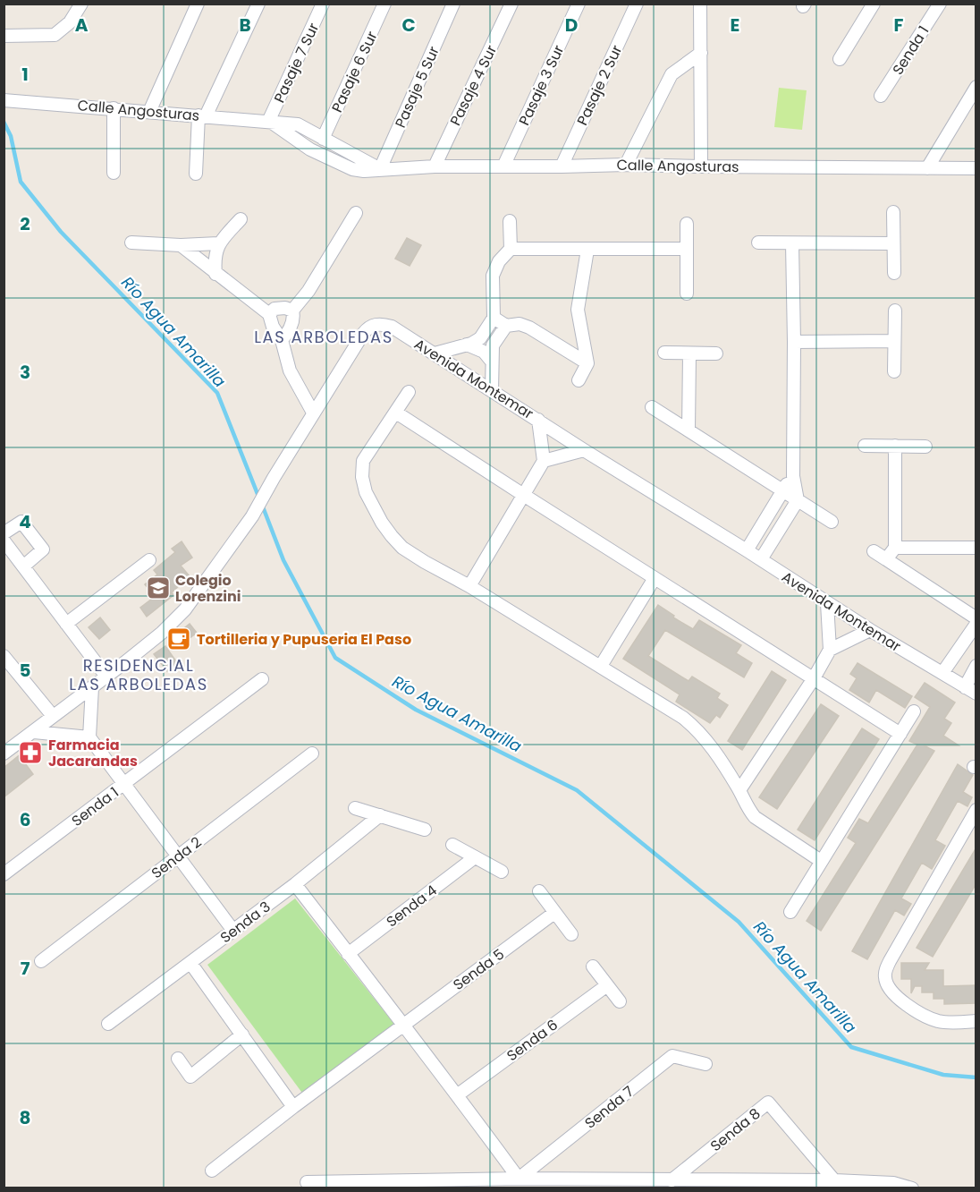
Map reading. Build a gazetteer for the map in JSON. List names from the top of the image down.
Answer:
{
  "streets": {
    "street": [
      "Senda 1",
      "Pasaje 7 Sur",
      "Pasaje 6 Sur",
      "Pasaje 4 Sur",
      "Pasaje 3 Sur",
      "Pasaje 2 Sur",
      "Pasaje 5 Sur",
      "Calle Angosturas",
      "Avenida Montemar",
      "Senda 2",
      "Senda 4",
      "Senda 3",
      "Senda 5",
      "Senda 6",
      "Senda 7",
      "Senda 8"
    ]
  },
  "crossings": [
    ["Pasaje 7 Sur", "Calle Angosturas"],
    ["Pasaje 6 Sur", "Calle Angosturas"],
    ["Pasaje 4 Sur", "Calle Angosturas"],
    ["Pasaje 3 Sur", "Calle Angosturas"],
    ["Pasaje 2 Sur", "Calle Angosturas"],
    ["Pasaje 5 Sur", "Calle Angosturas"]
  ],
  "districts": ["LAS ARBOLEDAS", "RESIDENCIAL LAS ARBOLEDAS"],
  "water": ["Río Agua Amarilla"],
  "places": {
    "school or university": ["Colegio Lorenzini"],
    "cafe": ["Tortilleria y Pupuseria El Paso"],
    "pharmacy": ["Farmacia Jacarandas"]
  },
  "grid": {
    "columns": [
      "A",
      "B",
      "C",
      "D",
      "E",
      "F"
    ],
    "rows": [
      "1",
      "2",
      "3",
      "4",
      "5",
      "6",
      "7",
      "8"
    ]
  }
}
